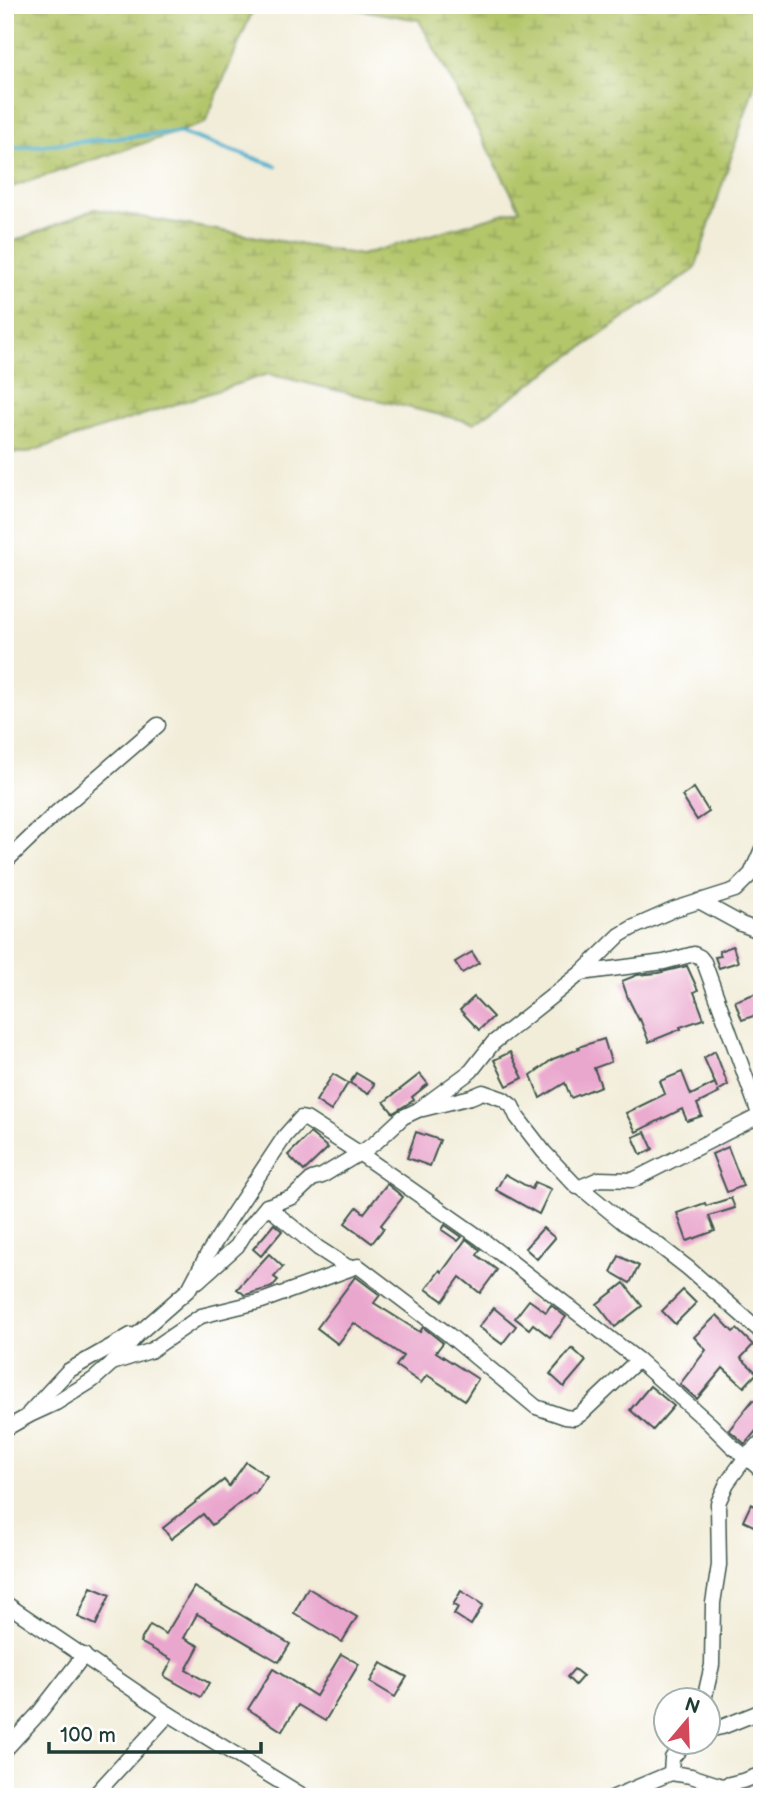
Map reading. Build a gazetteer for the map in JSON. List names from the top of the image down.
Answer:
{
  "scale_bar": "100 m",
  "north": "top"
}
